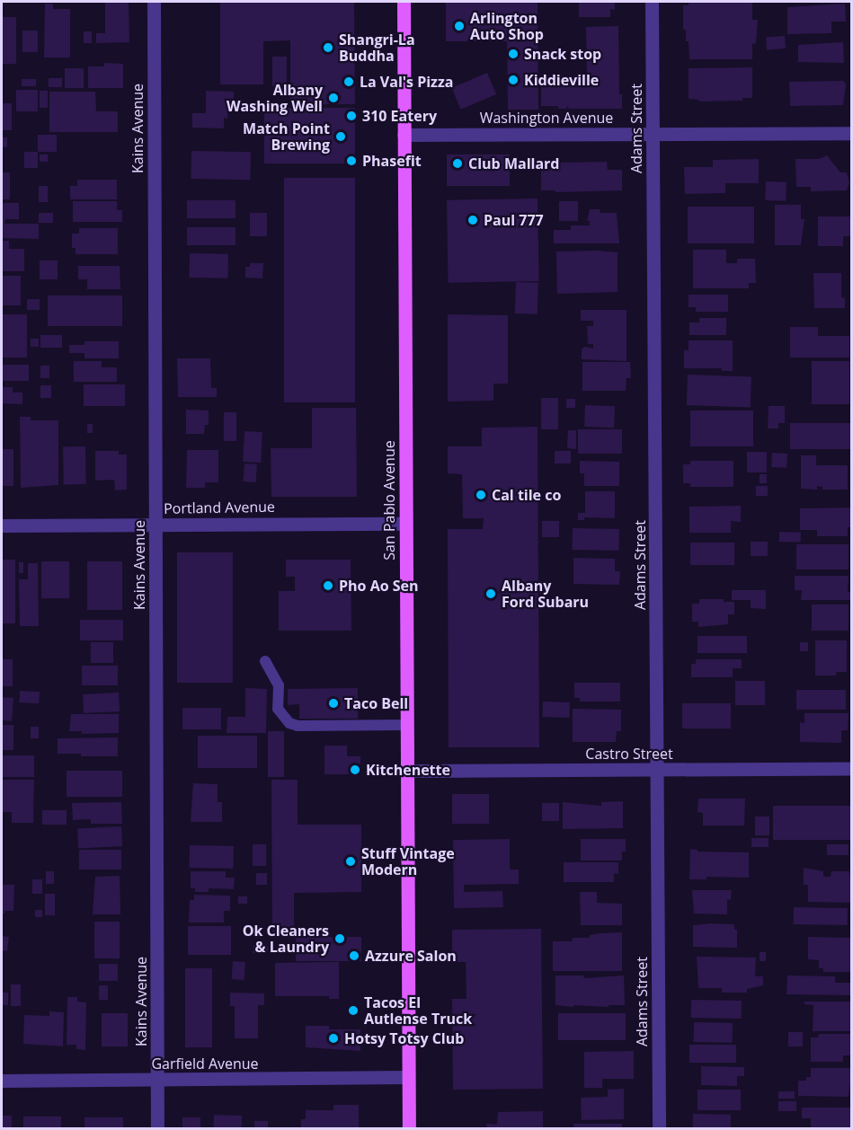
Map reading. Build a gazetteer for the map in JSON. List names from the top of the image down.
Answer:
{
  "streets": {
    "main road": ["San Pablo Avenue"],
    "street": [
      "Washington Avenue",
      "Kains Avenue",
      "Adams Street",
      "Portland Avenue",
      "Castro Street",
      "Garfield Avenue"
    ]
  },
  "crossings": [
    ["Washington Avenue", "Adams Street"],
    ["Washington Avenue", "San Pablo Avenue"],
    ["Kains Avenue", "Portland Avenue"],
    ["Kains Avenue", "Garfield Avenue"],
    ["Adams Street", "Castro Street"],
    ["San Pablo Avenue", "Portland Avenue"],
    ["San Pablo Avenue", "Castro Street"],
    ["San Pablo Avenue", "Garfield Avenue"]
  ],
  "places": [
    "Arlington Auto Shop",
    "Shangri-La Buddha",
    "Snack stop",
    "Kiddieville",
    "La Val's Pizza",
    "Albany Washing Well",
    "310 Eatery",
    "Match Point Brewing",
    "Phasefit",
    "Club Mallard",
    "Paul 777",
    "Cal tile co",
    "Pho Ao Sen",
    "Albany Ford Subaru",
    "Taco Bell",
    "Kitchenette",
    "Stuff Vintage Modern",
    "Ok Cleaners & Laundry",
    "Azzure Salon",
    "Tacos El Autlense Truck",
    "Hotsy Totsy Club"
  ]
}
